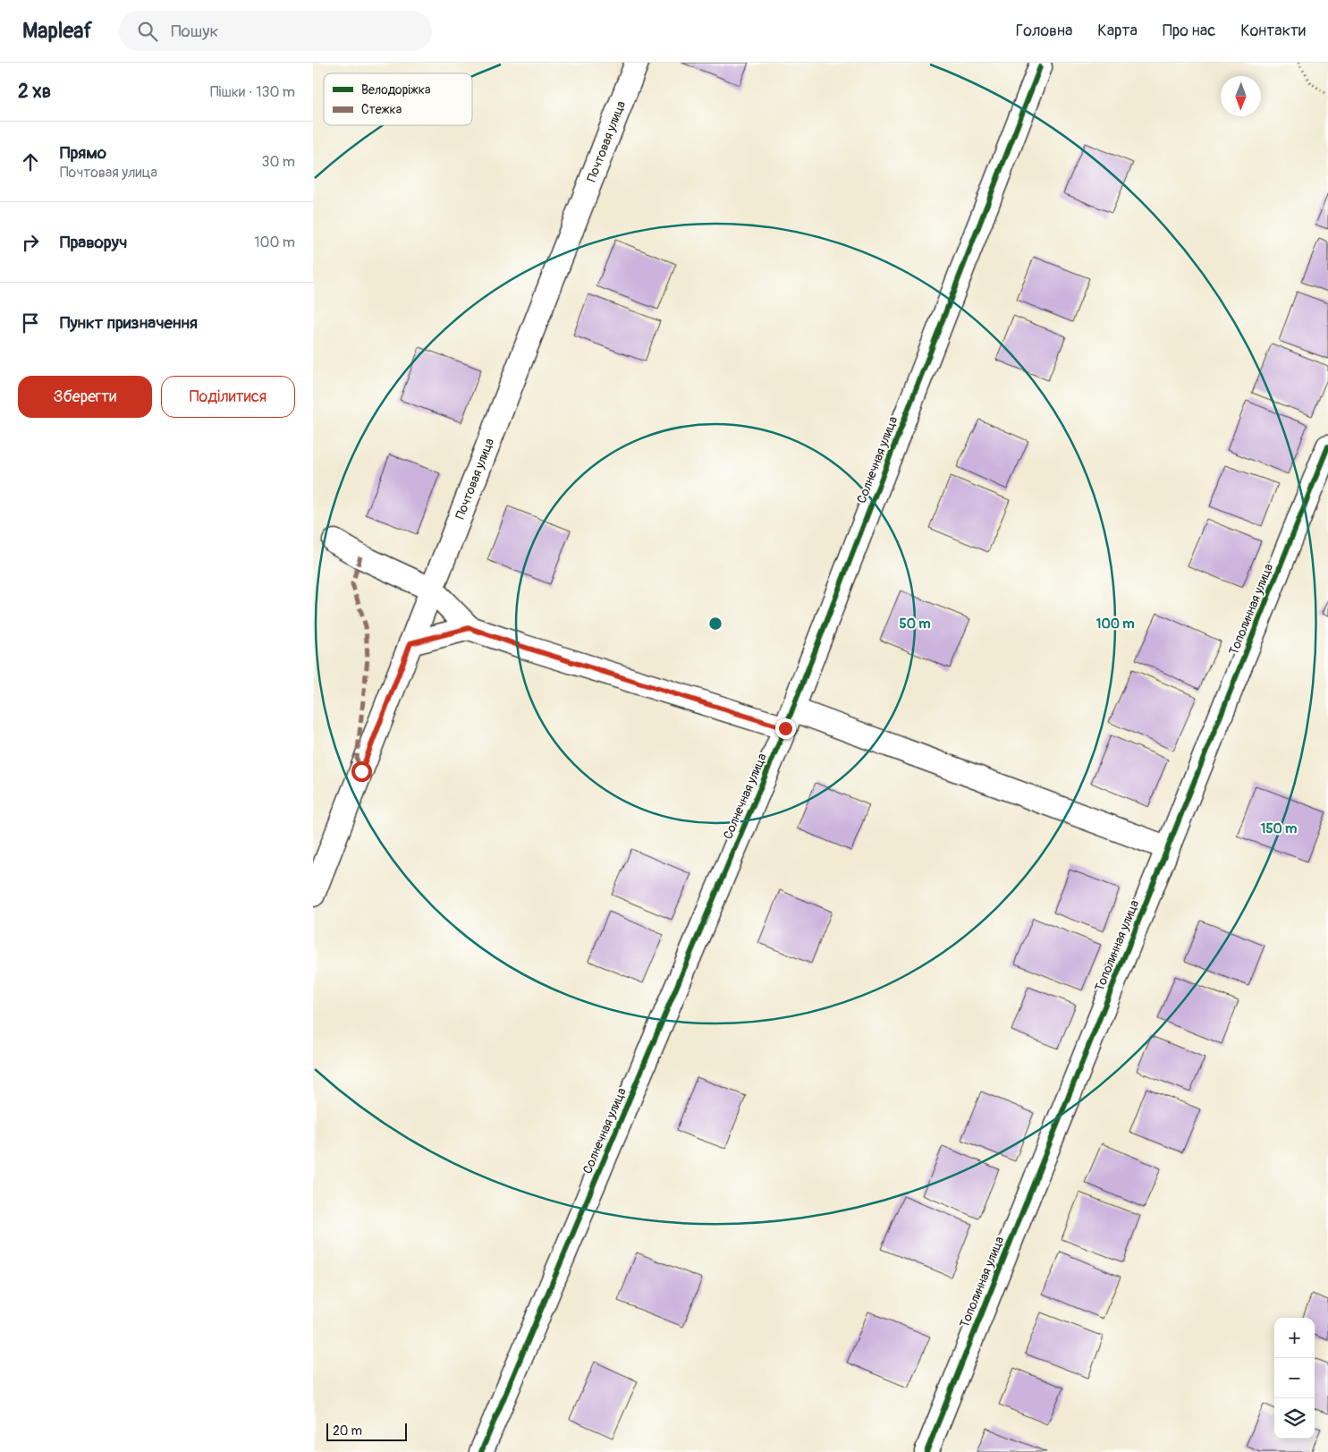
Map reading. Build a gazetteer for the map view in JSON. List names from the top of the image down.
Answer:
{
  "streets": {
    "street": ["Почтовая улица", "Солнечная улица", "Тополинная улица"]
  },
  "legend": ["Велодоріжка", "Стежка"],
  "scale_bar": "20 m",
  "north": "bottom",
  "page": {
    "header": "Mapleaf",
    "search": "Пошук",
    "nav": [
      "Головна",
      "Карта",
      "Про нас",
      "Контакти"
    ],
    "heading": ["2 хв", "Пішки · 130 m"],
    "list": [
      ["Прямо", "Почтовая улица", "30 m"],
      ["Праворуч", "100 m"],
      "Пункт призначення"
    ],
    "buttons": ["Зберегти", "Поділитися"],
    "map_buttons": ["+", "−"],
    "scale": "20 m"
  },
  "rings": ["50 m", "100 m", "150 m"]
}
